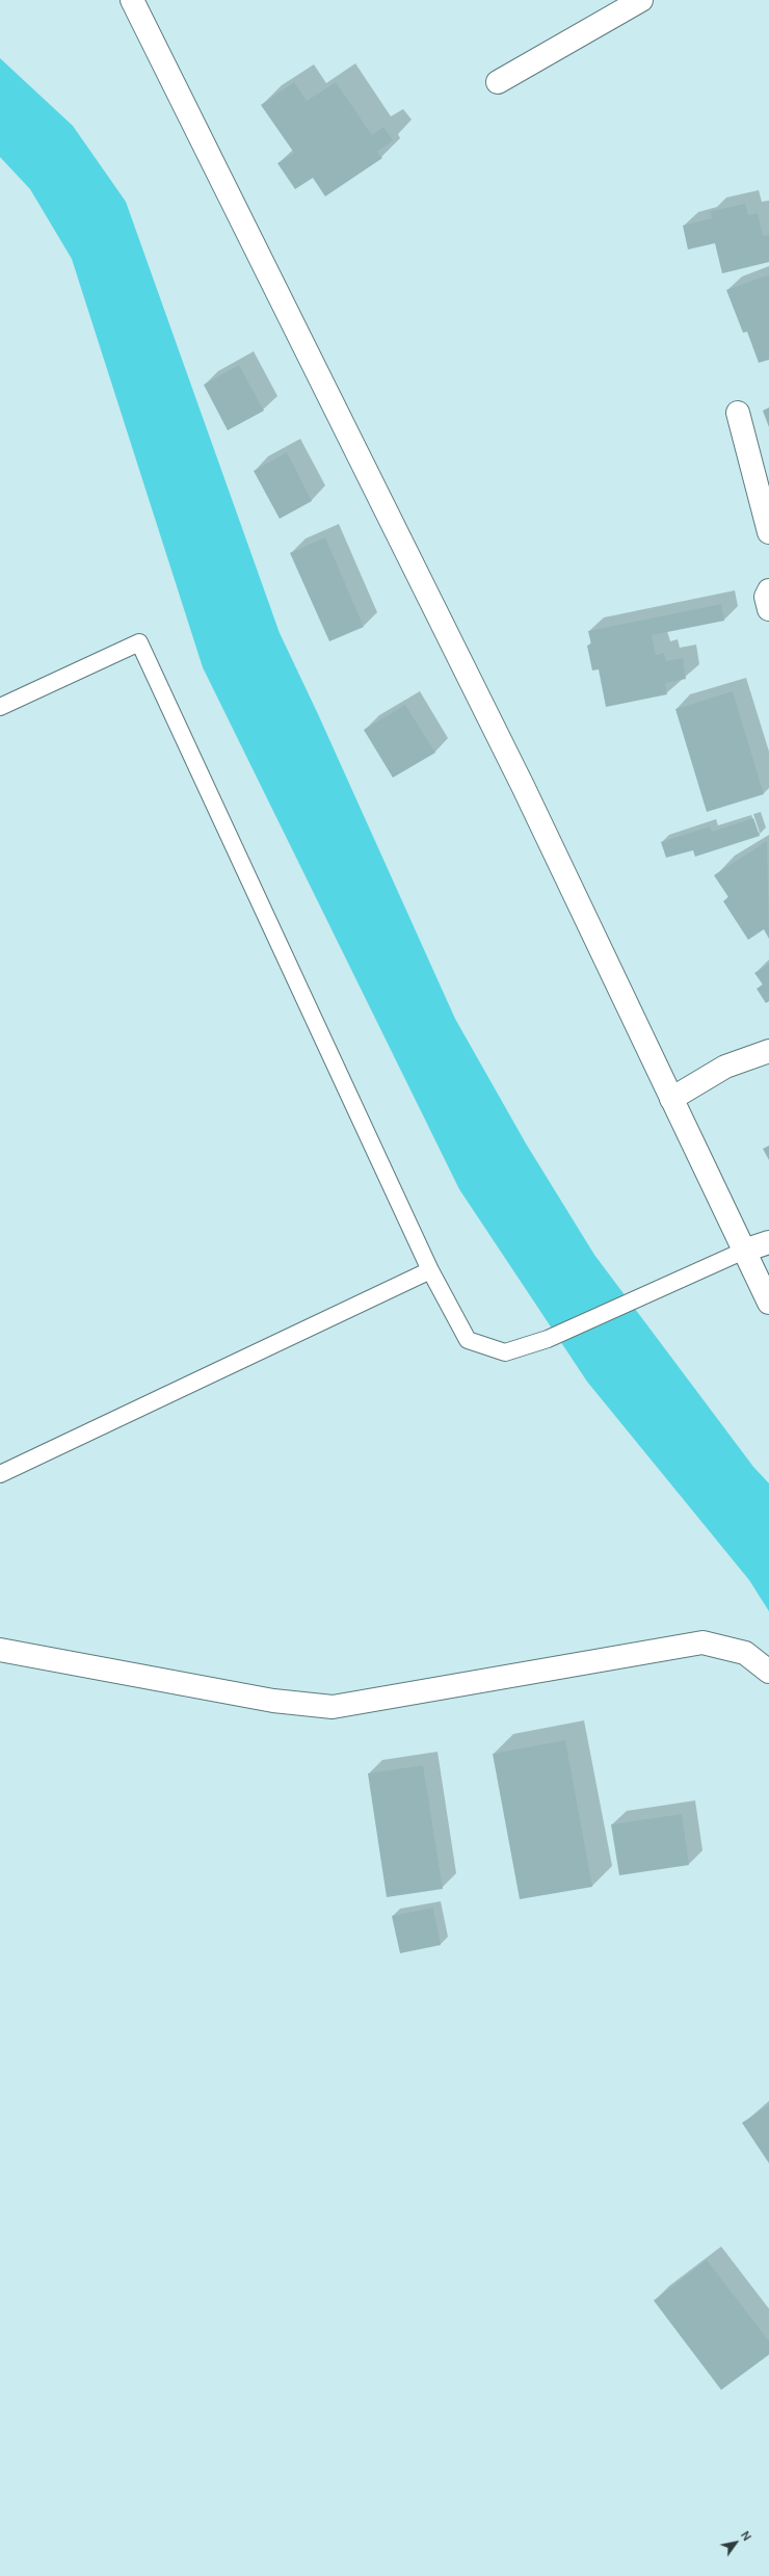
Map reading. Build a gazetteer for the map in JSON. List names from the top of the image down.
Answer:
{
  "north": "top right"
}
